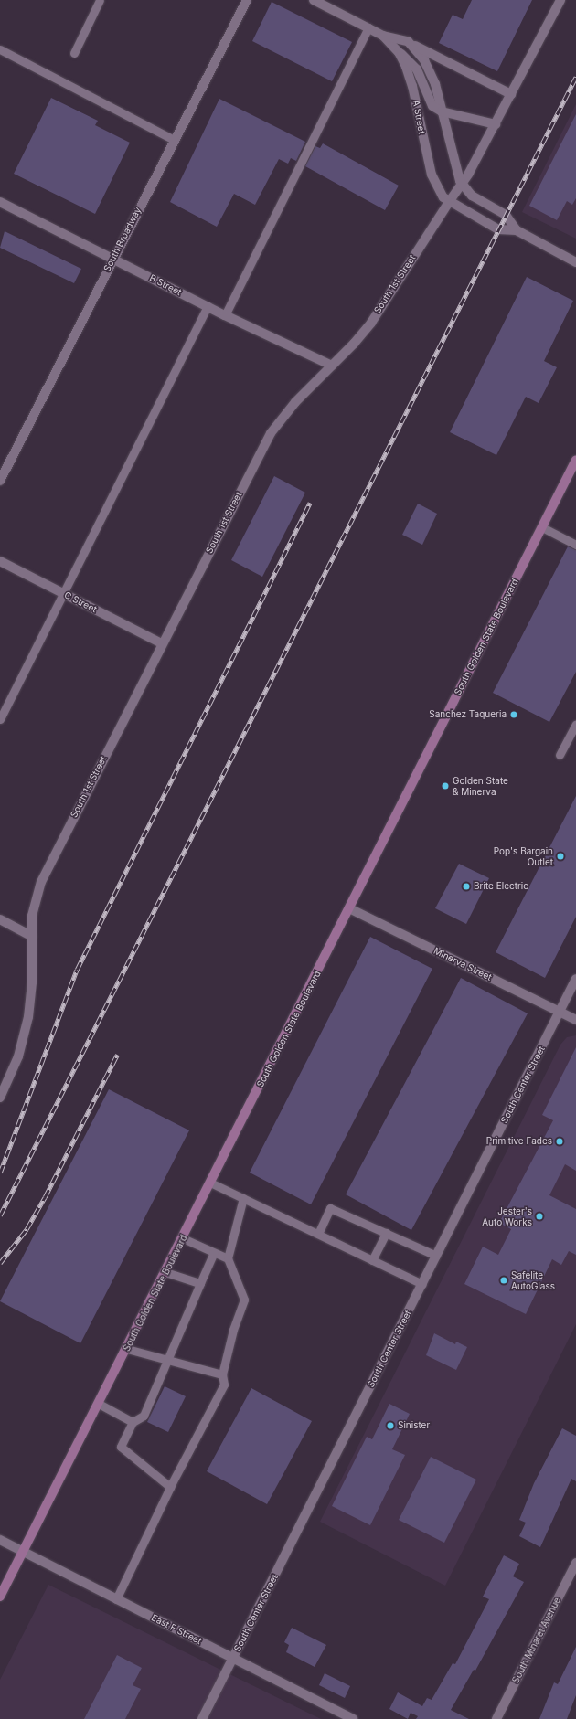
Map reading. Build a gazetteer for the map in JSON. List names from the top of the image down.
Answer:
{
  "streets": {
    "main road": ["South Golden State Boulevard"],
    "street": [
      "A Street",
      "South Broadway",
      "South 1st Street",
      "B Street",
      "C Street",
      "Minerva Street",
      "South Center Street",
      "East F Street",
      "South Minaret Avenue"
    ]
  },
  "crossings": [
    ["A Street", "South 1st Street"],
    ["South Broadway", "B Street"],
    ["South 1st Street", "B Street"],
    ["South 1st Street", "C Street"],
    ["South Golden State Boulevard", "Minerva Street"],
    ["South Golden State Boulevard", "East F Street"],
    ["Minerva Street", "South Center Street"],
    ["South Center Street", "East F Street"]
  ],
  "places": [
    "Sanchez Taqueria",
    "Golden State & Minerva",
    "Pop's Bargain Outlet",
    "Brite Electric",
    "Primitive Fades",
    "Jester's Auto Works",
    "Safelite AutoGlass",
    "Sinister"
  ]
}
